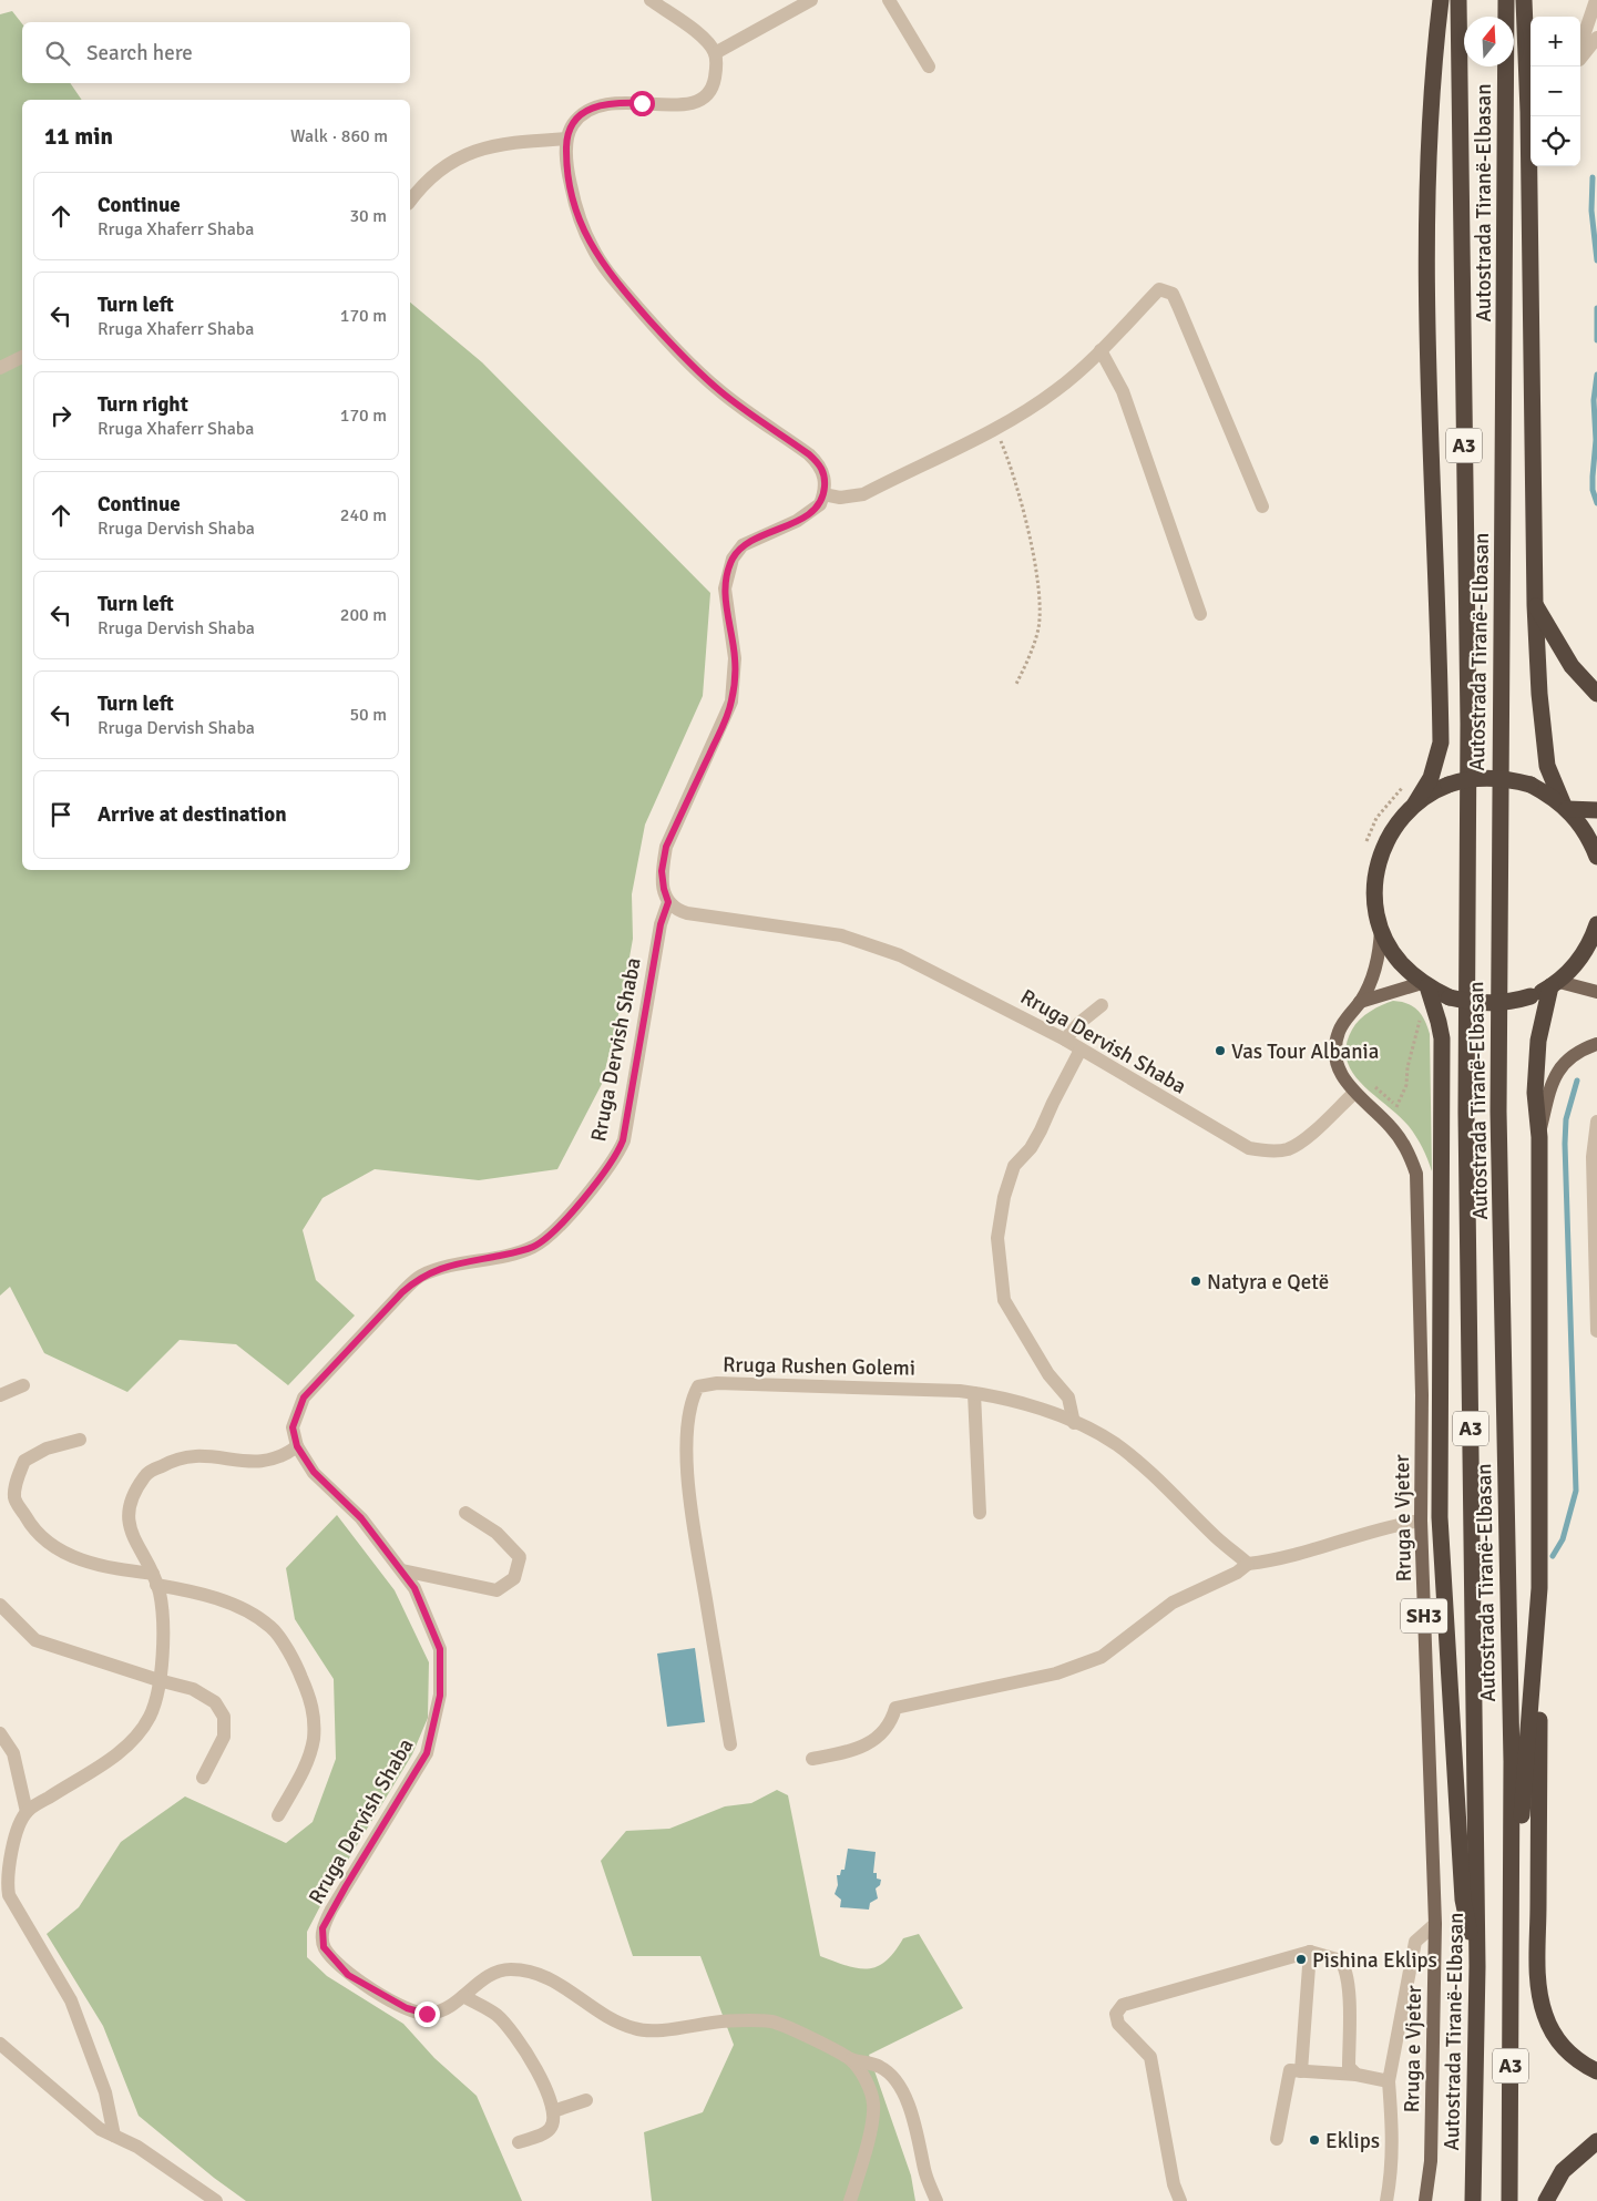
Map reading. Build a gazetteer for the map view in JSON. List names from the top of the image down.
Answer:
{
  "streets": {
    "highway": ["Autostrada Tiranë-Elbasan", "A3"],
    "main road": ["Rruga e Vjeter", "SH3"],
    "street": ["Rruga Dervish Shaba", "Rruga Rushen Golemi"]
  },
  "crossings": [
    ["Rruga Dervish Shaba", "Rruga e Vjeter"]
  ],
  "places": [
    "Vas Tour Albania",
    "Natyra e Qetë",
    "Pishina Eklips",
    "Eklips"
  ],
  "north": "top",
  "page": {
    "map_buttons": ["+", "−"],
    "search": "Search here",
    "heading": ["11 min", "Walk · 860 m"],
    "list": [
      ["Continue", "Rruga Xhaferr Shaba", "30 m"],
      ["Turn left", "Rruga Xhaferr Shaba", "170 m"],
      ["Turn right", "Rruga Xhaferr Shaba", "170 m"],
      ["Continue", "Rruga Dervish Shaba", "240 m"],
      ["Turn left", "Rruga Dervish Shaba", "200 m"],
      ["Turn left", "Rruga Dervish Shaba", "50 m"],
      "Arrive at destination"
    ]
  }
}
